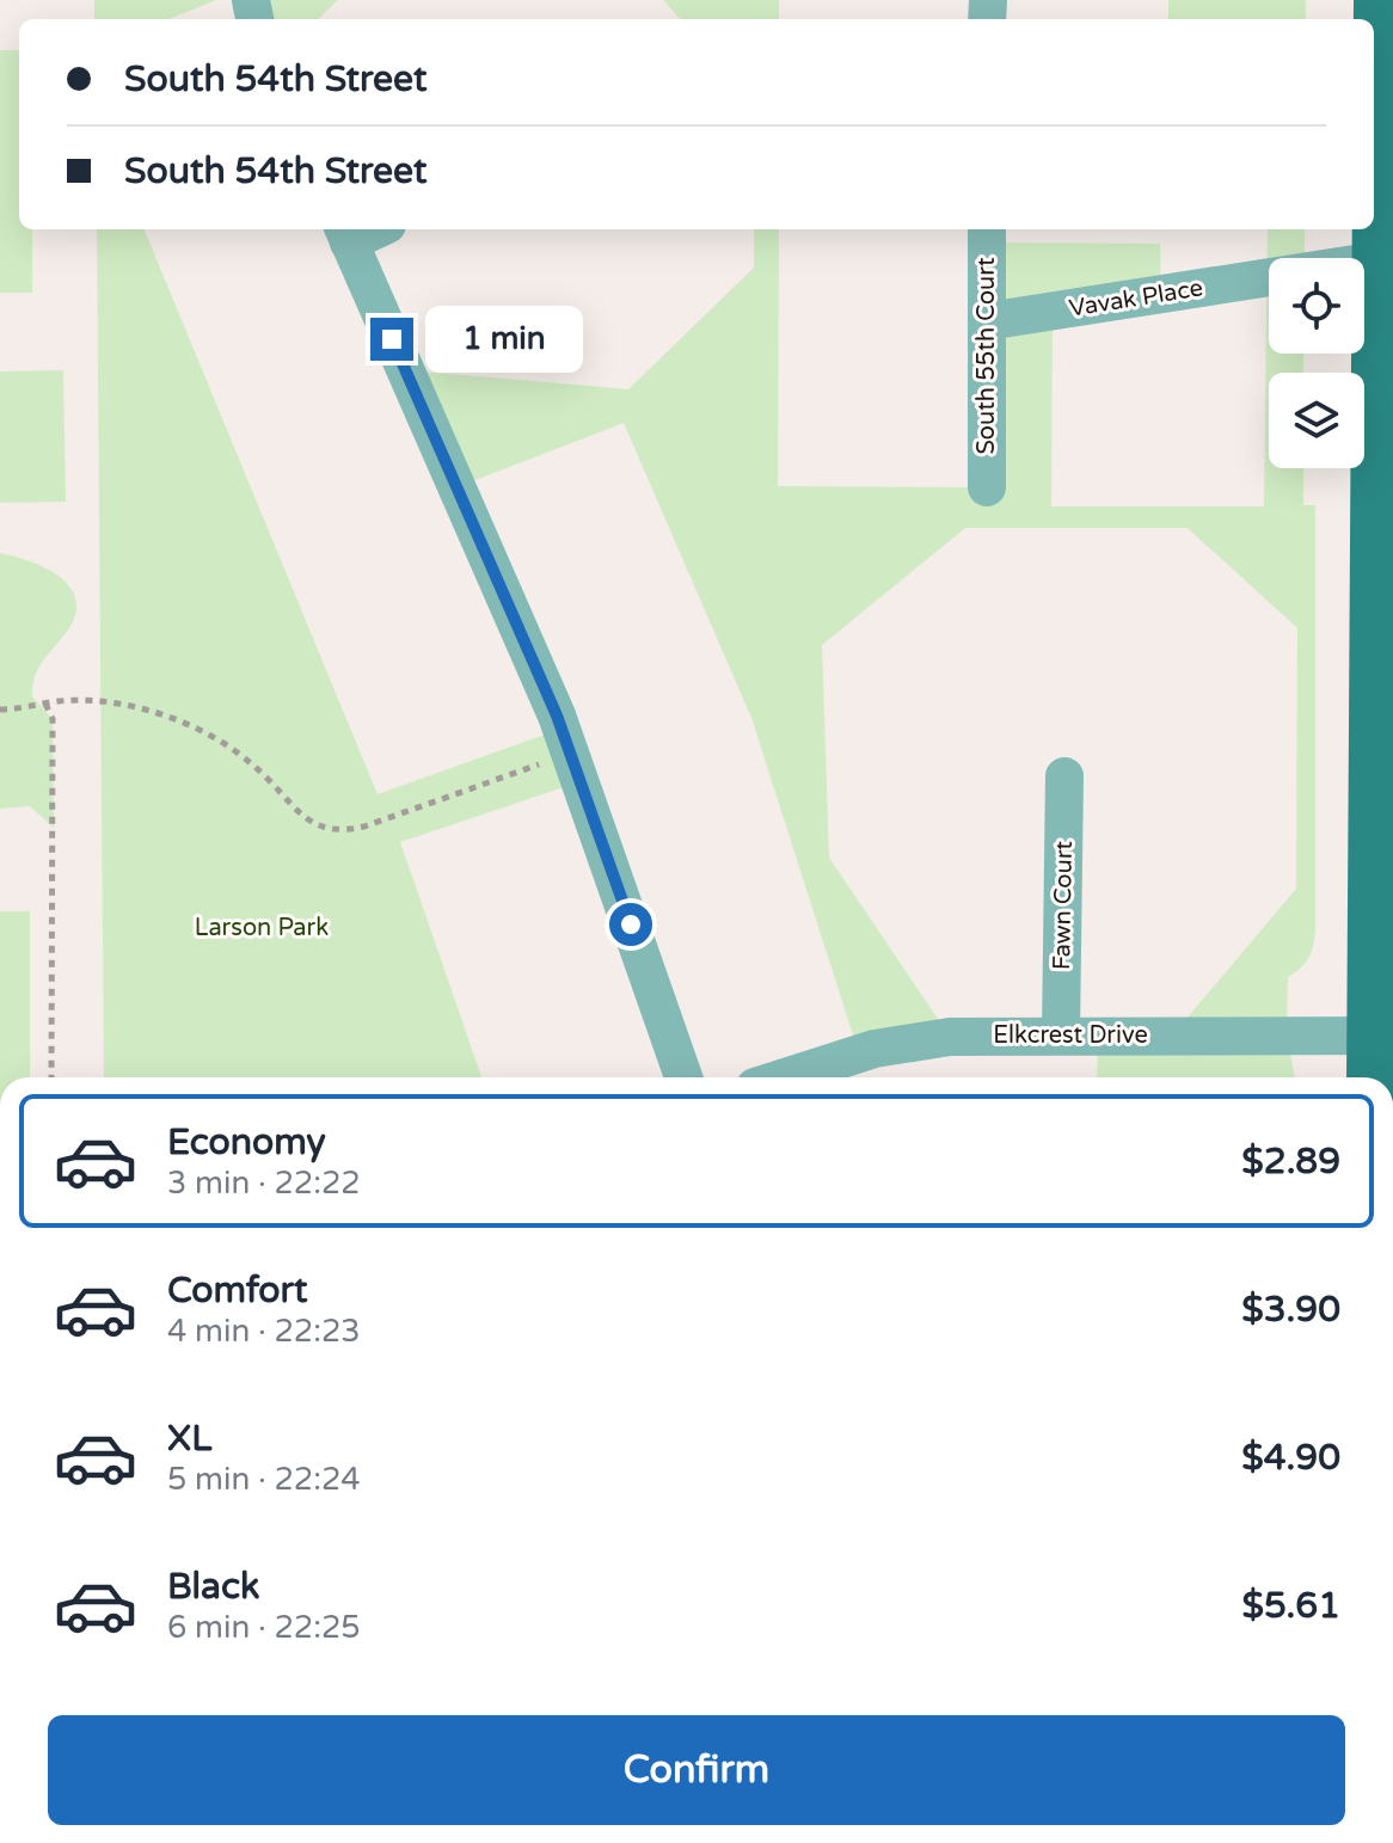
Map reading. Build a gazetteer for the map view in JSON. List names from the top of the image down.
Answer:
{
  "streets": {
    "street": [
      "Vavak Place",
      "South 55th Court",
      "Fawn Court",
      "Elkcrest Drive"
    ]
  },
  "crossings": [
    ["Vavak Place", "South 55th Court"],
    ["Fawn Court", "Elkcrest Drive"]
  ],
  "parks": ["Larson Park"],
  "page": {
    "banner": ["South 54th Street", "South 54th Street"],
    "bubble": "1 min",
    "list": [
      {
        "name": "Economy",
        "note": "3 min · 22:22",
        "value": "$2.89"
      },
      {
        "name": "Comfort",
        "note": "4 min · 22:23",
        "value": "$3.90"
      },
      {
        "name": "XL",
        "note": "5 min · 22:24",
        "value": "$4.90"
      },
      {
        "name": "Black",
        "note": "6 min · 22:25",
        "value": "$5.61"
      }
    ],
    "buttons": "Confirm"
  }
}
